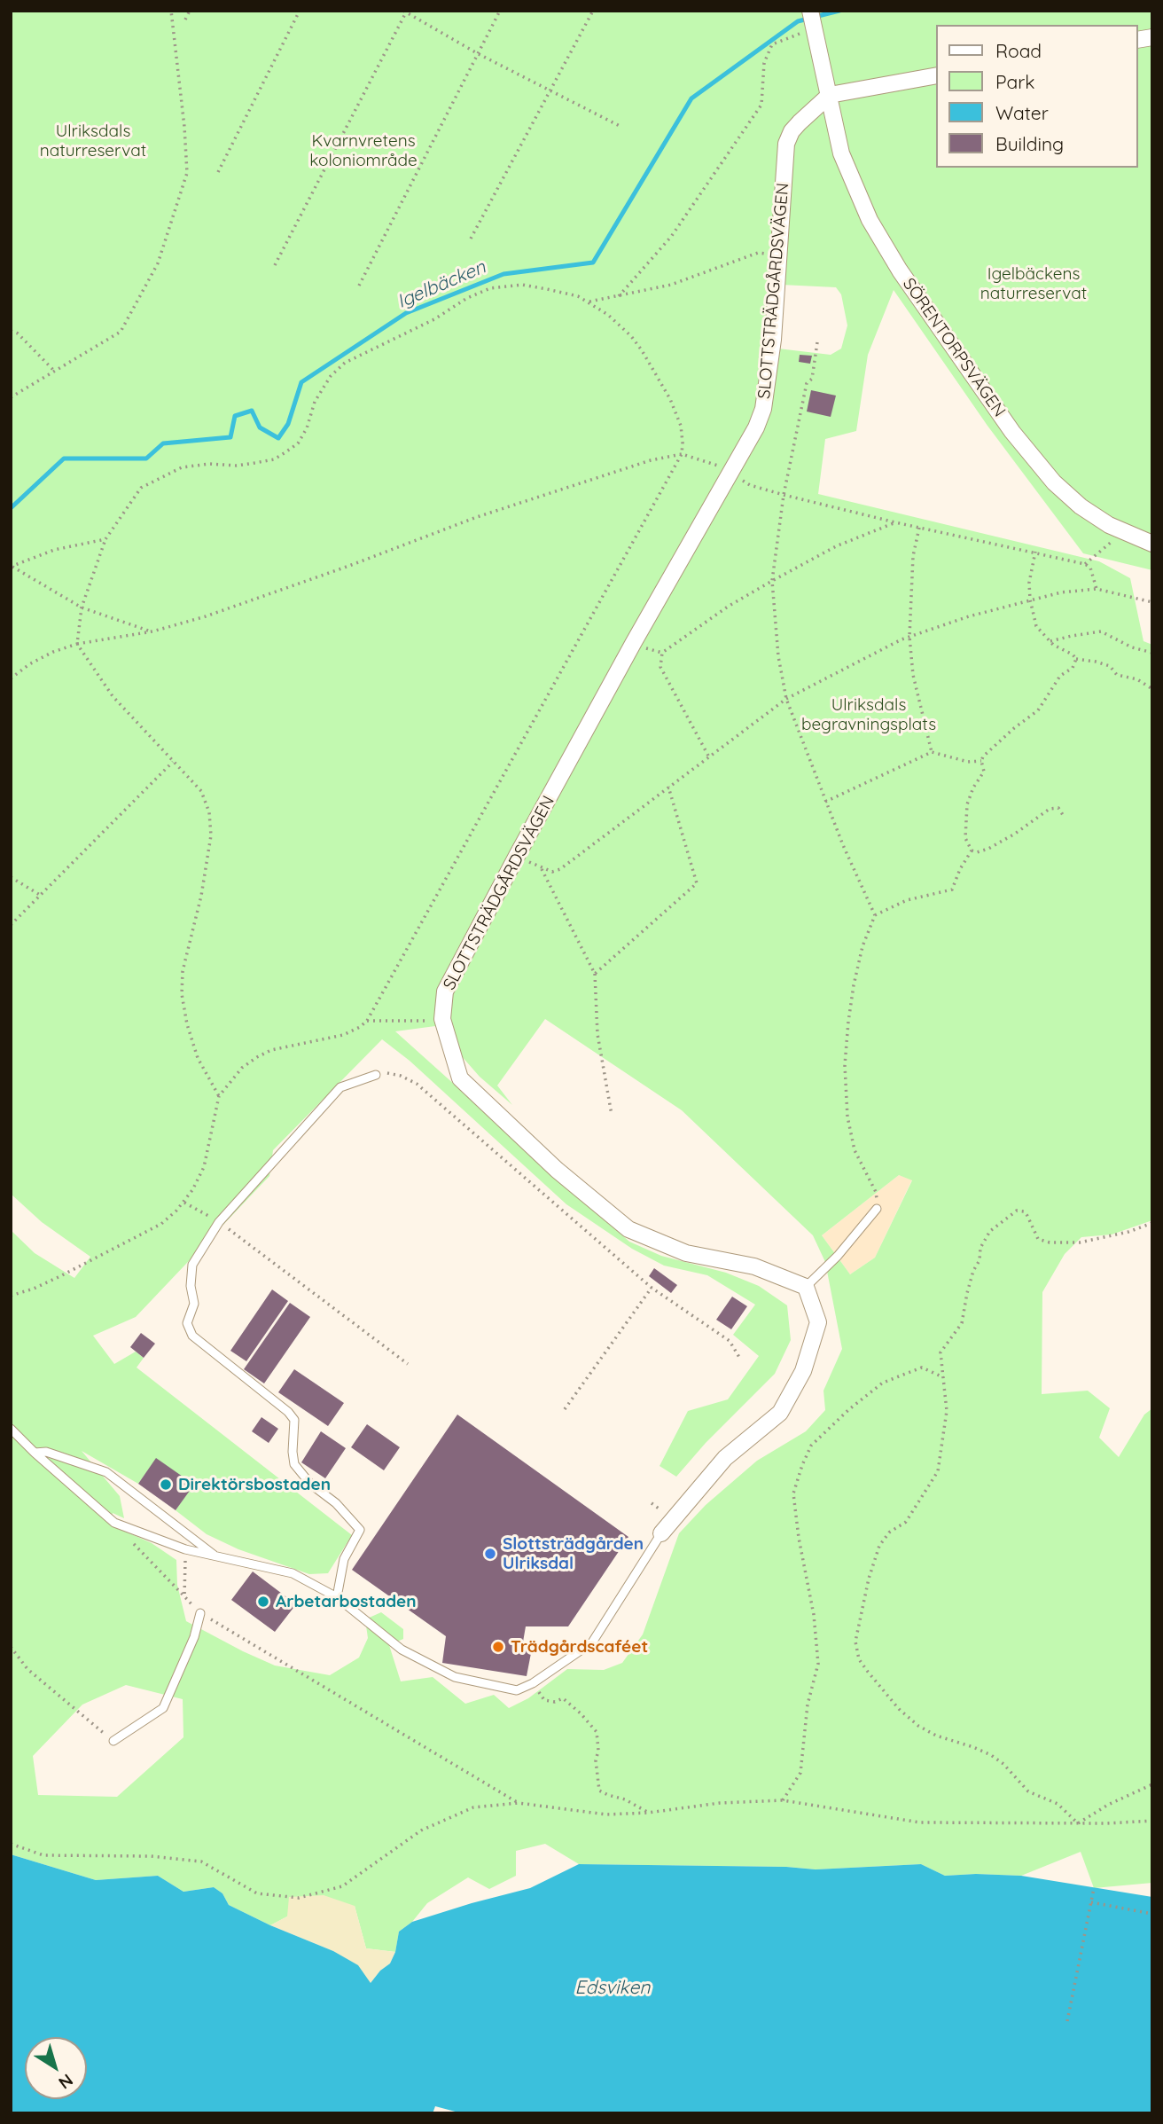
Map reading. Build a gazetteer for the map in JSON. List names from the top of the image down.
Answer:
{
  "streets": {
    "street": ["SLOTTSTRÄDGÅRDSVÄGEN", "SÖRENTORPSVÄGEN"]
  },
  "crossings": [
    ["SLOTTSTRÄDGÅRDSVÄGEN", "SÖRENTORPSVÄGEN"]
  ],
  "water": ["Igelbäcken", "Edsviken"],
  "parks": [
    "Ulriksdals naturreservat",
    "Kvarnvretens koloniområde",
    "Igelbäckens naturreservat",
    "Ulriksdals begravningsplats"
  ],
  "places": [
    "Direktörsbostaden",
    "Slottsträdgården Ulriksdal",
    "Arbetarbostaden",
    "Trädgårdscaféet"
  ],
  "legend": [
    "Road",
    "Park",
    "Water",
    "Building"
  ],
  "north": "bottom right"
}
